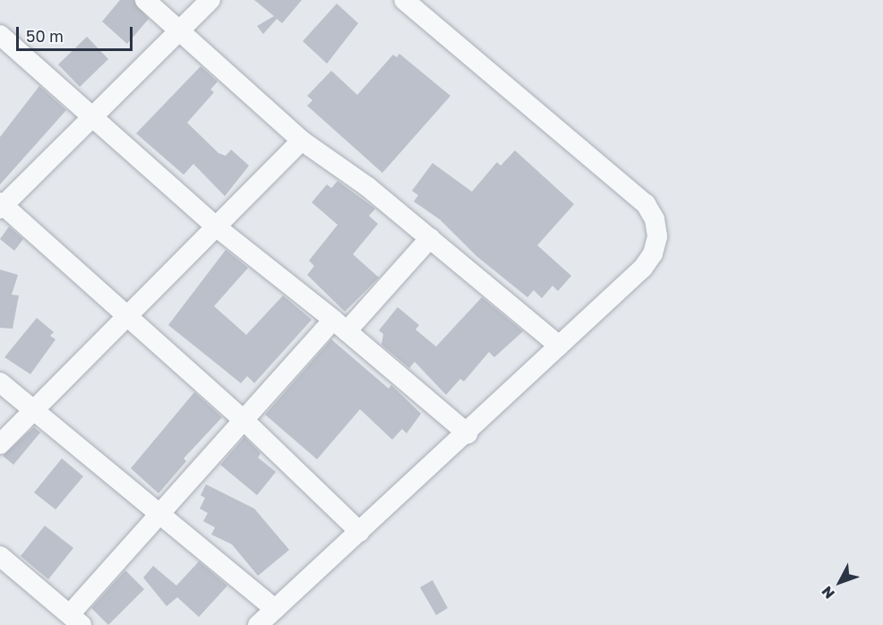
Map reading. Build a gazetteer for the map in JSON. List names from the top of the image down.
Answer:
{
  "scale_bar": "50 m",
  "north": "bottom left"
}
